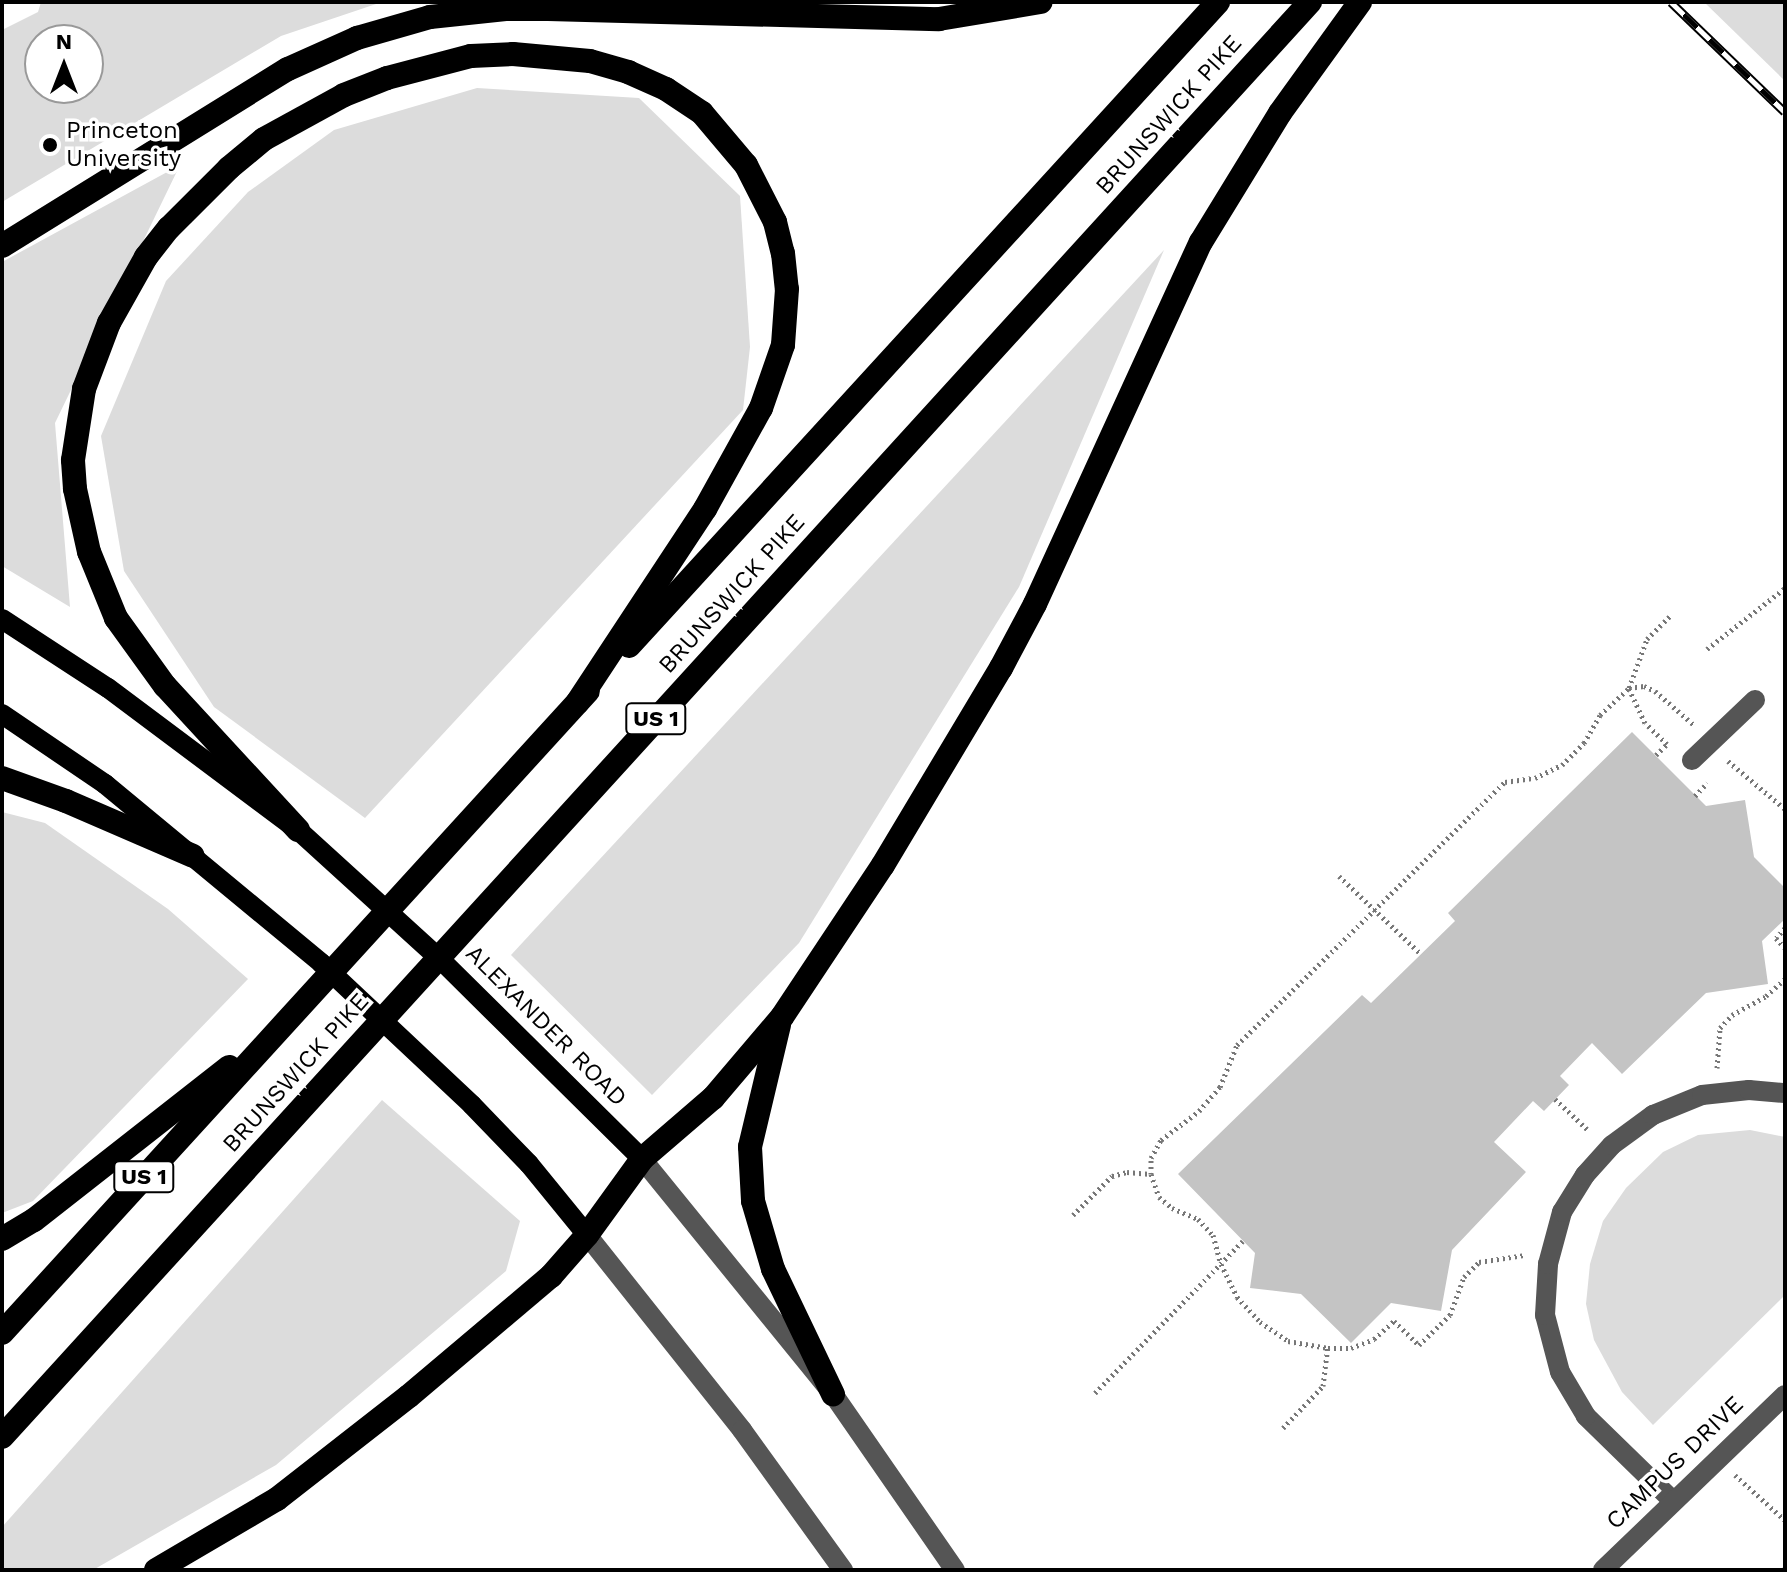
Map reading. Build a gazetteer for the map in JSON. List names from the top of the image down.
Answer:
{
  "streets": {
    "highway": ["BRUNSWICK PIKE", "US 1"],
    "main road": ["ALEXANDER ROAD"],
    "street": ["CAMPUS DRIVE"]
  },
  "places": ["Princeton University"],
  "north": "top"
}
